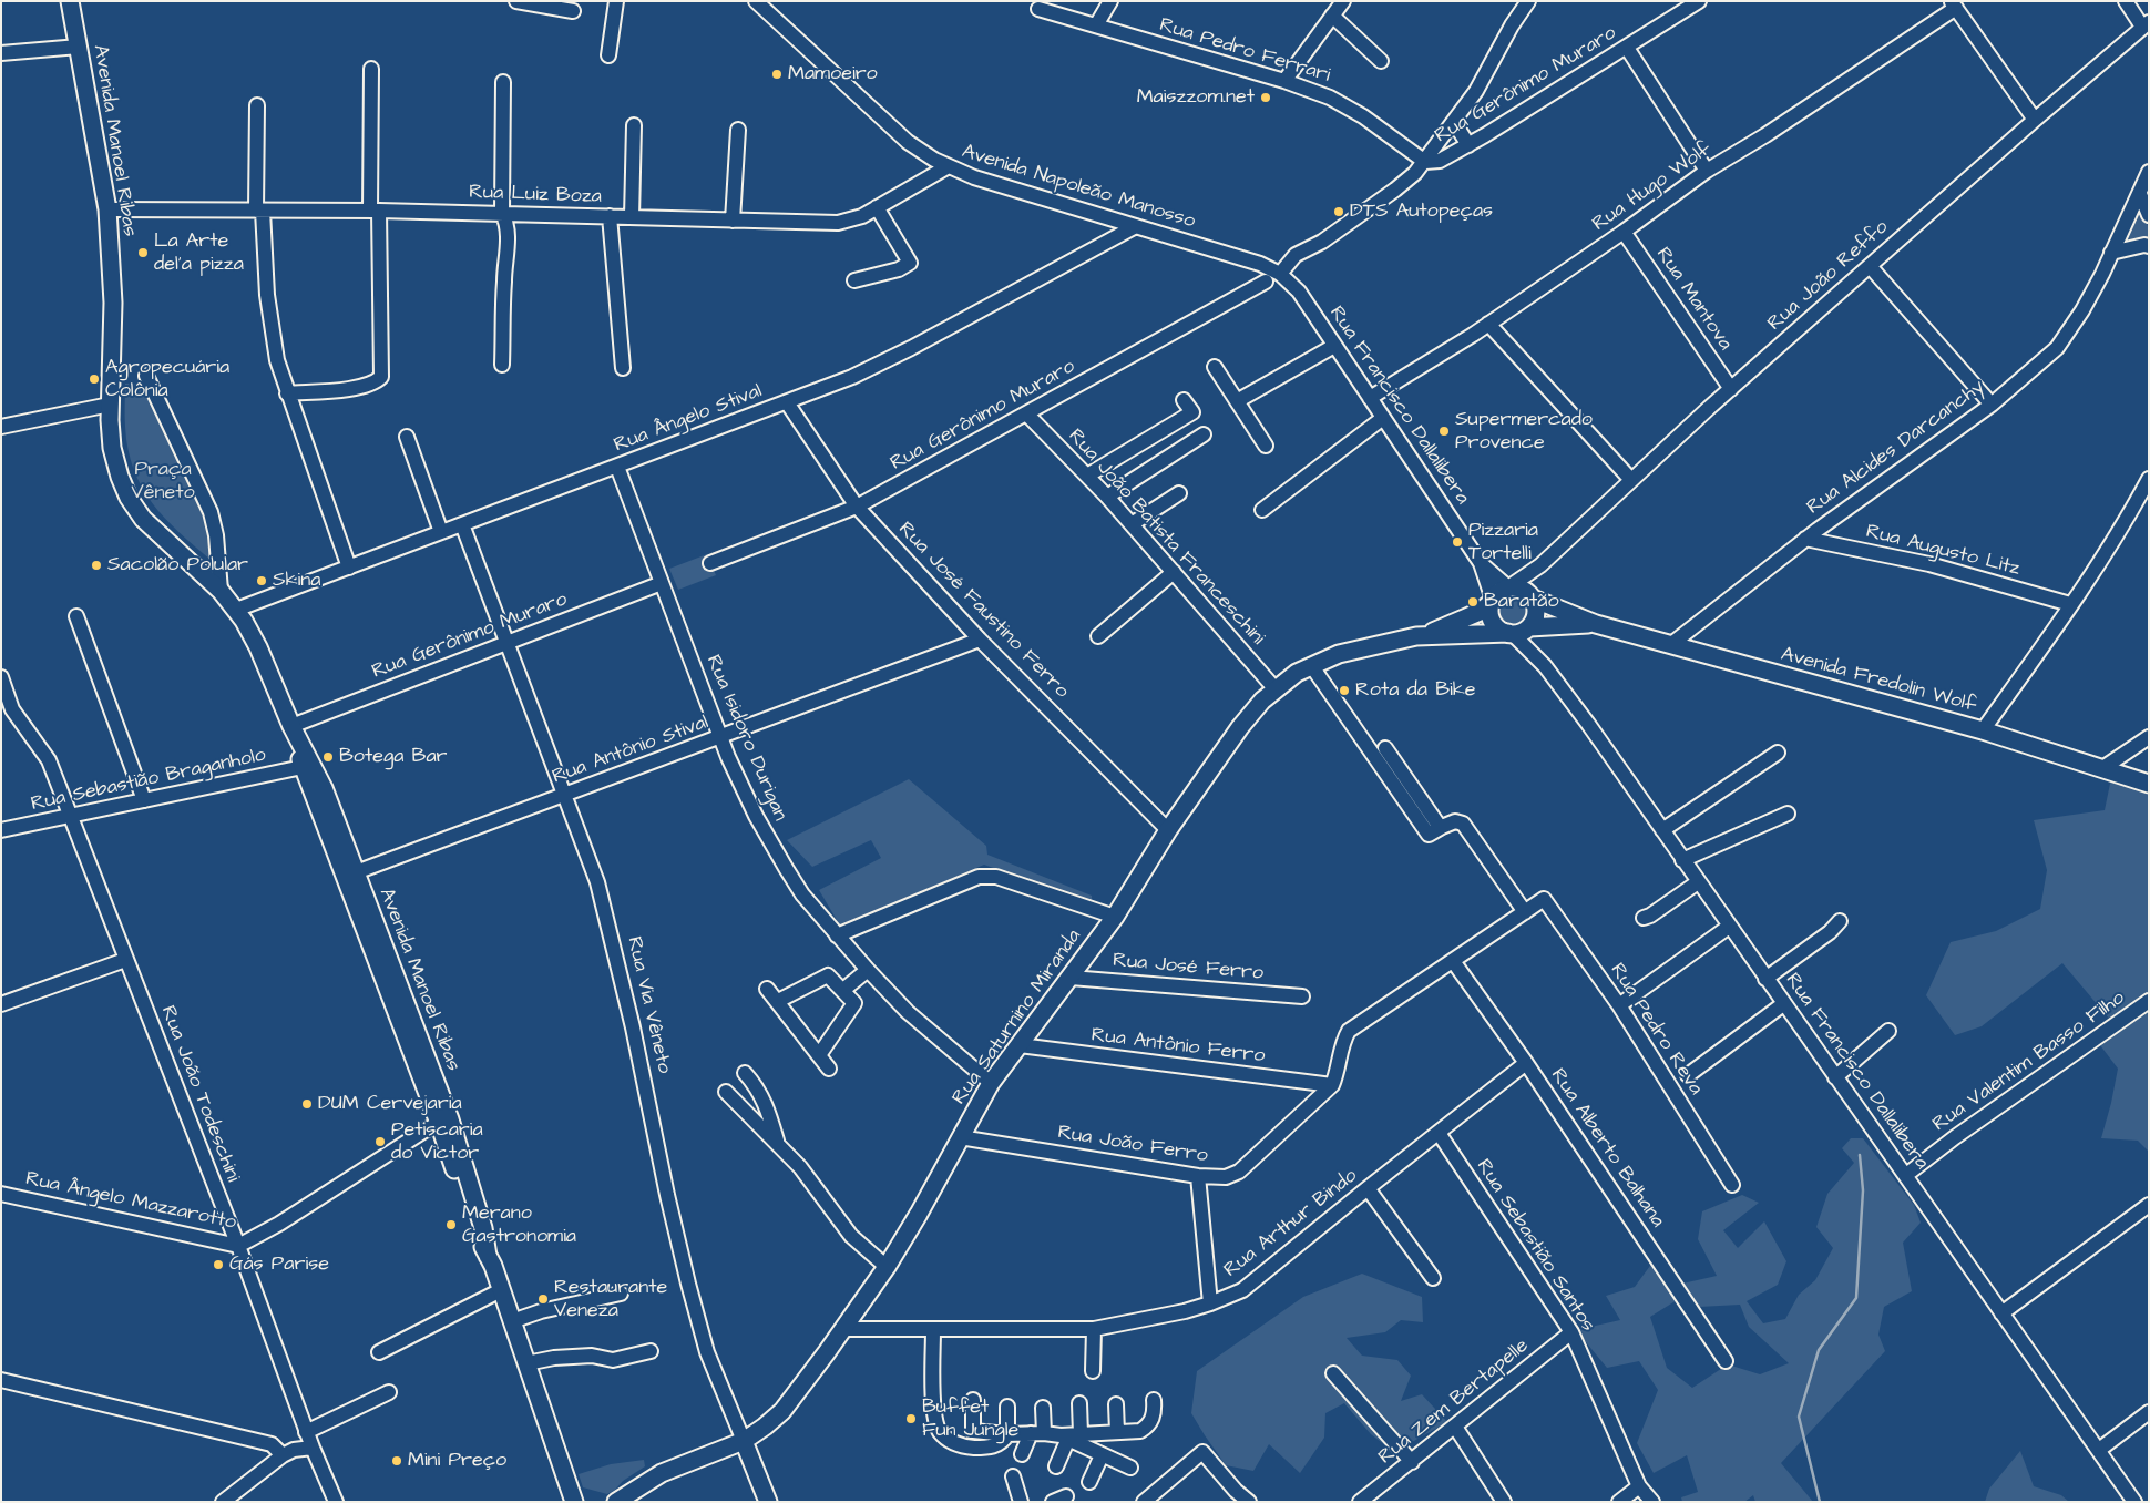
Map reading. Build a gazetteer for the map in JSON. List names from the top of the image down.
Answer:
{
  "streets": {
    "main road": [
      "Avenida Manoel Ribas",
      "Avenida Fredolin Wolf",
      "Rua Via Vêneto",
      "Rua Saturnino Miranda"
    ],
    "street": [
      "Rua Pedro Ferrari",
      "Rua Gerônimo Muraro",
      "Avenida Napoleão Manosso",
      "Rua Hugo Wolf",
      "Rua Luiz Boza",
      "Rua João Reffo",
      "Rua Mantova",
      "Rua Francisco Dallalibera",
      "Rua Ângelo Stival",
      "Rua Alcides Darcanchy",
      "Rua João Batista Franceschini",
      "Rua Augusto Litz",
      "Rua José Faustino Ferro",
      "Rua Isidoro Durigan",
      "Rua Antônio Stival",
      "Rua Sebastião Braganholo",
      "Rua José Ferro",
      "Rua Pedro Reva",
      "Rua Antônio Ferro",
      "Rua Valentim Basso Filho",
      "Rua João Todeschini",
      "Rua João Ferro",
      "Rua Alberto Balhana",
      "Rua Ângelo Mazzarotto",
      "Rua Arthur Bindo",
      "Rua Sebastião Santos",
      "Rua Zem Bertapelle"
    ]
  },
  "crossings": [
    ["Rua Pedro Ferrari", "Rua Gerônimo Muraro"],
    ["Rua Gerônimo Muraro", "Avenida Manoel Ribas"],
    ["Rua Gerônimo Muraro", "Avenida Napoleão Manosso"],
    ["Rua Gerônimo Muraro", "Rua Francisco Dallalibera"],
    ["Rua Gerônimo Muraro", "Rua João Batista Franceschini"],
    ["Rua Gerônimo Muraro", "Rua José Faustino Ferro"],
    ["Rua Gerônimo Muraro", "Rua Isidoro Durigan"],
    ["Rua Gerônimo Muraro", "Rua Via Vêneto"],
    ["Avenida Manoel Ribas", "Rua Luiz Boza"],
    ["Avenida Manoel Ribas", "Rua Ângelo Stival"],
    ["Avenida Manoel Ribas", "Rua Antônio Stival"],
    ["Avenida Manoel Ribas", "Rua Sebastião Braganholo"],
    ["Avenida Manoel Ribas", "Rua Ângelo Mazzarotto"],
    ["Avenida Napoleão Manosso", "Rua Luiz Boza"],
    ["Avenida Napoleão Manosso", "Rua Francisco Dallalibera"],
    ["Avenida Napoleão Manosso", "Rua Ângelo Stival"],
    ["Rua Hugo Wolf", "Rua Mantova"],
    ["Rua Hugo Wolf", "Rua Francisco Dallalibera"],
    ["Rua João Reffo", "Rua Mantova"],
    ["Rua João Reffo", "Rua Francisco Dallalibera"],
    ["Rua João Reffo", "Avenida Fredolin Wolf"],
    ["Rua João Reffo", "Rua Saturnino Miranda"],
    ["Rua Francisco Dallalibera", "Avenida Fredolin Wolf"],
    ["Rua Francisco Dallalibera", "Rua Saturnino Miranda"],
    ["Rua Francisco Dallalibera", "Rua Valentim Basso Filho"],
    ["Rua Ângelo Stival", "Rua José Faustino Ferro"],
    ["Rua Ângelo Stival", "Rua Isidoro Durigan"],
    ["Rua Ângelo Stival", "Rua Via Vêneto"],
    ["Rua Alcides Darcanchy", "Rua Augusto Litz"],
    ["Rua Alcides Darcanchy", "Avenida Fredolin Wolf"],
    ["Rua João Batista Franceschini", "Rua Saturnino Miranda"],
    ["Rua José Faustino Ferro", "Rua Antônio Stival"],
    ["Rua José Faustino Ferro", "Rua Saturnino Miranda"],
    ["Avenida Fredolin Wolf", "Rua Saturnino Miranda"],
    ["Rua Isidoro Durigan", "Rua Antônio Stival"],
    ["Rua Isidoro Durigan", "Rua Saturnino Miranda"],
    ["Rua Antônio Stival", "Rua Via Vêneto"],
    ["Rua Sebastião Braganholo", "Rua João Todeschini"],
    ["Rua José Ferro", "Rua Saturnino Miranda"],
    ["Rua Via Vêneto", "Rua Saturnino Miranda"],
    ["Rua Saturnino Miranda", "Rua Antônio Ferro"],
    ["Rua Saturnino Miranda", "Rua João Ferro"],
    ["Rua Saturnino Miranda", "Rua Arthur Bindo"],
    ["Rua Antônio Ferro", "Rua João Ferro"],
    ["Rua João Todeschini", "Rua Ângelo Mazzarotto"],
    ["Rua Alberto Balhana", "Rua Arthur Bindo"],
    ["Rua Arthur Bindo", "Rua Sebastião Santos"],
    ["Rua Sebastião Santos", "Rua Zem Bertapelle"]
  ],
  "parks": ["Praça Vêneto"],
  "places": [
    "Mamoeiro",
    "Maiszzom.net",
    "DTS Autopeças",
    "La Arte del'a pizza",
    "Agropecuária Colônia",
    "Supermercado Provence",
    "Pizzaria Tortelli",
    "Sacolão Polular",
    "Skina",
    "Baratão",
    "Rota da Bike",
    "Botega Bar",
    "DUM Cervejaria",
    "Petiscaria do Victor",
    "Merano Gastronomia",
    "Gás Parise",
    "Restaurante Veneza",
    "Buffet Fun Jungle",
    "Mini Preço"
  ]
}
